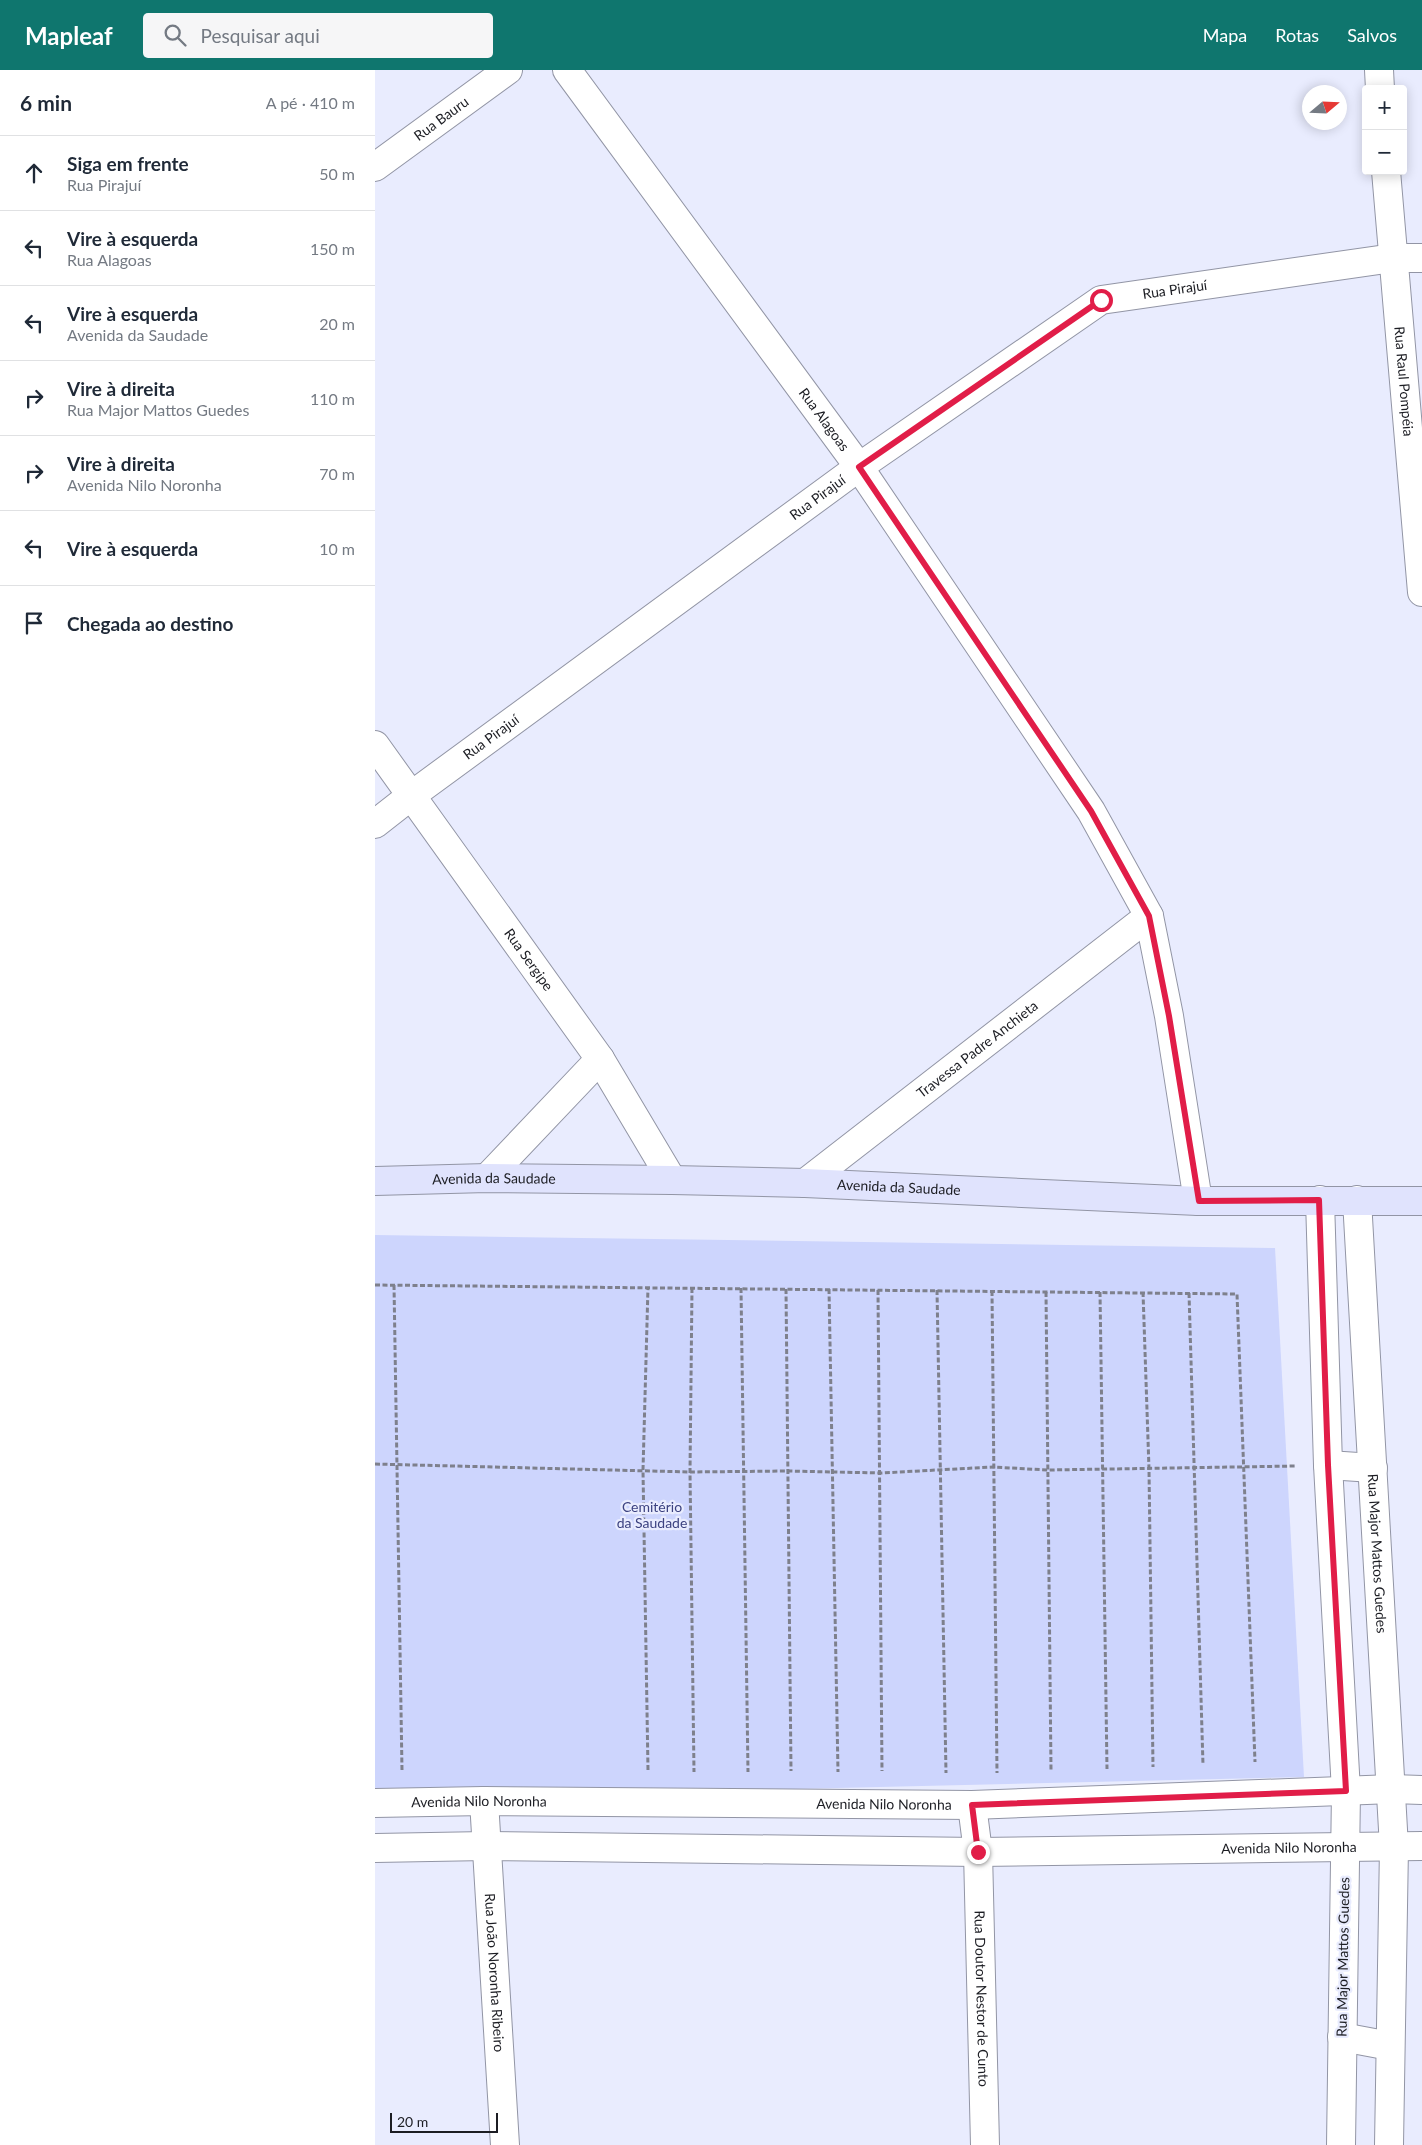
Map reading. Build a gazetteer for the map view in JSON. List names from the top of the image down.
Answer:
{
  "streets": {
    "main road": ["Avenida da Saudade"],
    "street": [
      "Rua Bauru",
      "Rua Pirajuí",
      "Rua Raul Pompéia",
      "Rua Alagoas",
      "Rua Sergipe",
      "Travessa Padre Anchieta",
      "Rua Major Mattos Guedes",
      "Avenida Nilo Noronha",
      "Rua João Noronha Ribeiro",
      "Rua Doutor Nestor de Cunto"
    ]
  },
  "crossings": [
    ["Rua Pirajuí", "Rua Raul Pompéia"],
    ["Rua Pirajuí", "Rua Alagoas"],
    ["Rua Pirajuí", "Rua Sergipe"],
    ["Rua Alagoas", "Travessa Padre Anchieta"],
    ["Rua Alagoas", "Avenida da Saudade"],
    ["Rua Sergipe", "Avenida da Saudade"],
    ["Travessa Padre Anchieta", "Avenida da Saudade"],
    ["Avenida da Saudade", "Rua Major Mattos Guedes"],
    ["Rua Major Mattos Guedes", "Avenida Nilo Noronha"],
    ["Avenida Nilo Noronha", "Rua João Noronha Ribeiro"],
    ["Avenida Nilo Noronha", "Rua Doutor Nestor de Cunto"]
  ],
  "parks": ["Cemitério da Saudade"],
  "scale_bar": "20 m",
  "north": "right",
  "page": {
    "header": "Mapleaf",
    "search": "Pesquisar aqui",
    "nav": ["Mapa", "Rotas", "Salvos"],
    "heading": ["6 min", "A pé · 410 m"],
    "map_buttons": ["+", "−"],
    "list": [
      ["Siga em frente", "Rua Pirajuí", "50 m"],
      ["Vire à esquerda", "Rua Alagoas", "150 m"],
      ["Vire à esquerda", "Avenida da Saudade", "20 m"],
      ["Vire à direita", "Rua Major Mattos Guedes", "110 m"],
      ["Vire à direita", "Avenida Nilo Noronha", "70 m"],
      ["Vire à esquerda", "10 m"],
      "Chegada ao destino"
    ],
    "scale": "20 m"
  }
}
